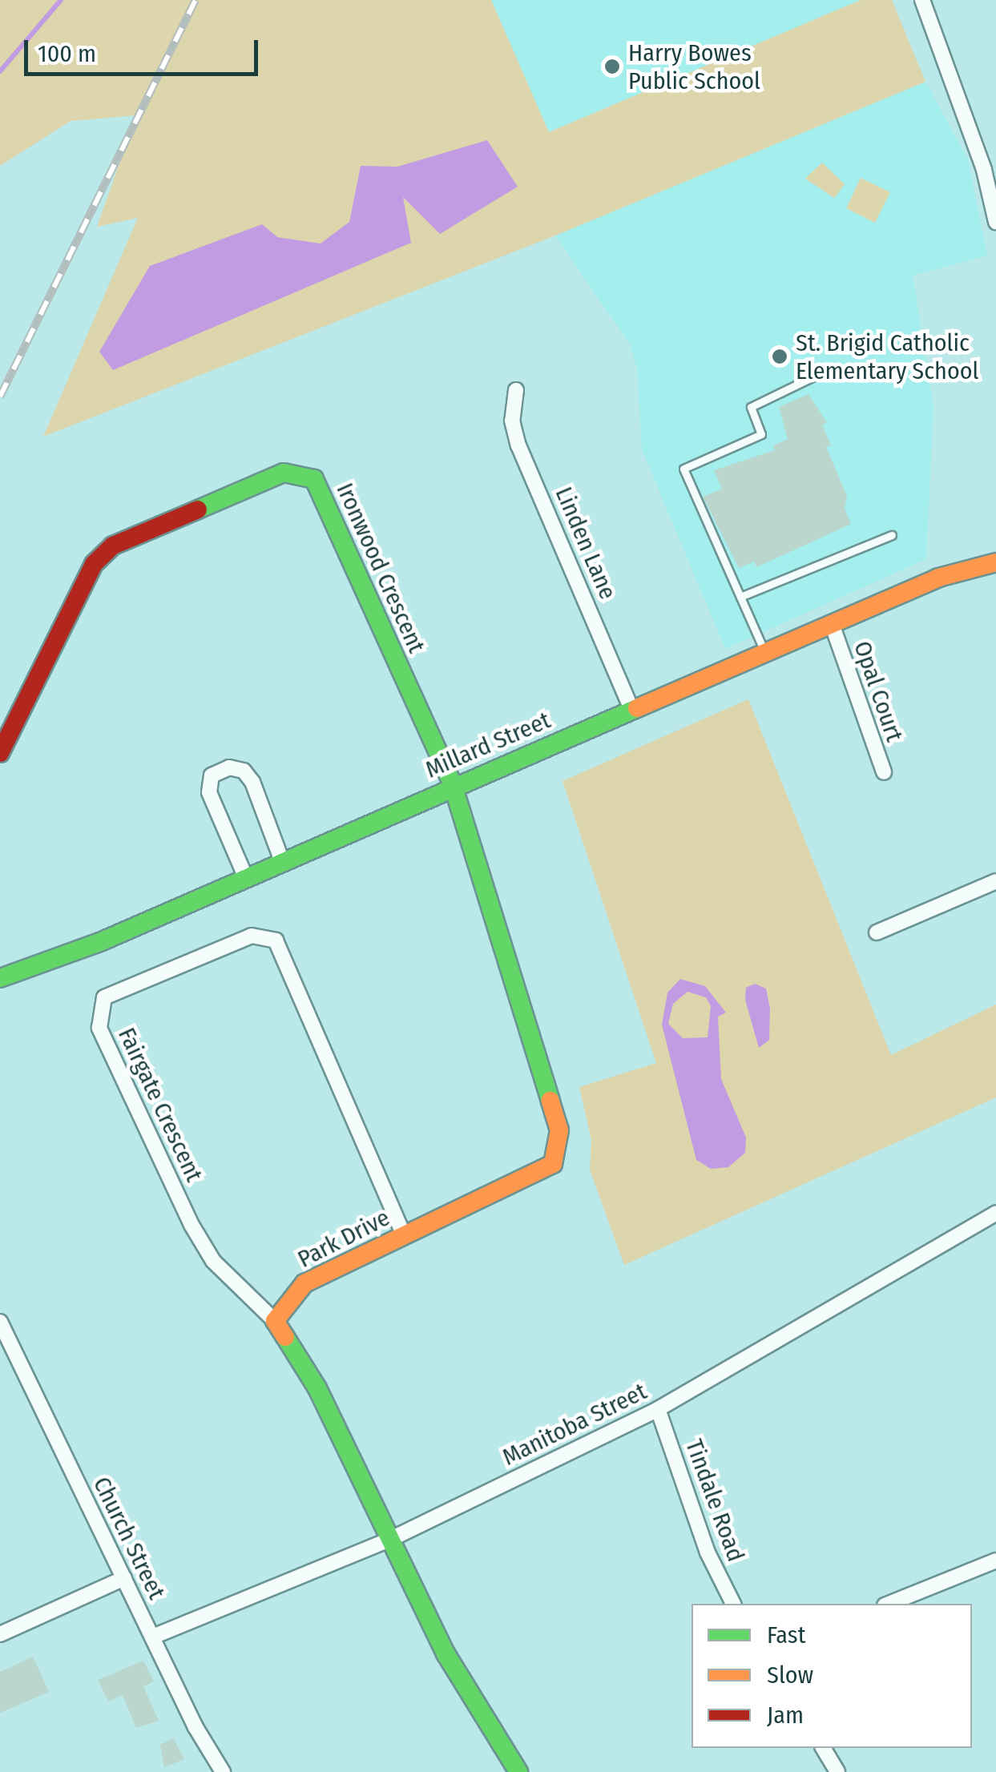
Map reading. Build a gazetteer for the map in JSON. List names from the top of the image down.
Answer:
{
  "streets": {
    "street": [
      "Linden Lane",
      "Ironwood Crescent",
      "Opal Court",
      "Millard Street",
      "Fairgate Crescent",
      "Park Drive",
      "Manitoba Street",
      "Tindale Road",
      "Church Street"
    ]
  },
  "crossings": [
    ["Linden Lane", "Millard Street"],
    ["Ironwood Crescent", "Millard Street"],
    ["Ironwood Crescent", "Park Drive"],
    ["Opal Court", "Millard Street"],
    ["Millard Street", "Park Drive"],
    ["Fairgate Crescent", "Park Drive"],
    ["Manitoba Street", "Tindale Road"],
    ["Manitoba Street", "Church Street"]
  ],
  "places": ["Harry Bowes Public School", "St. Brigid Catholic Elementary School"],
  "legend": ["Fast", "Slow", "Jam"],
  "scale_bar": "100 m"
}
